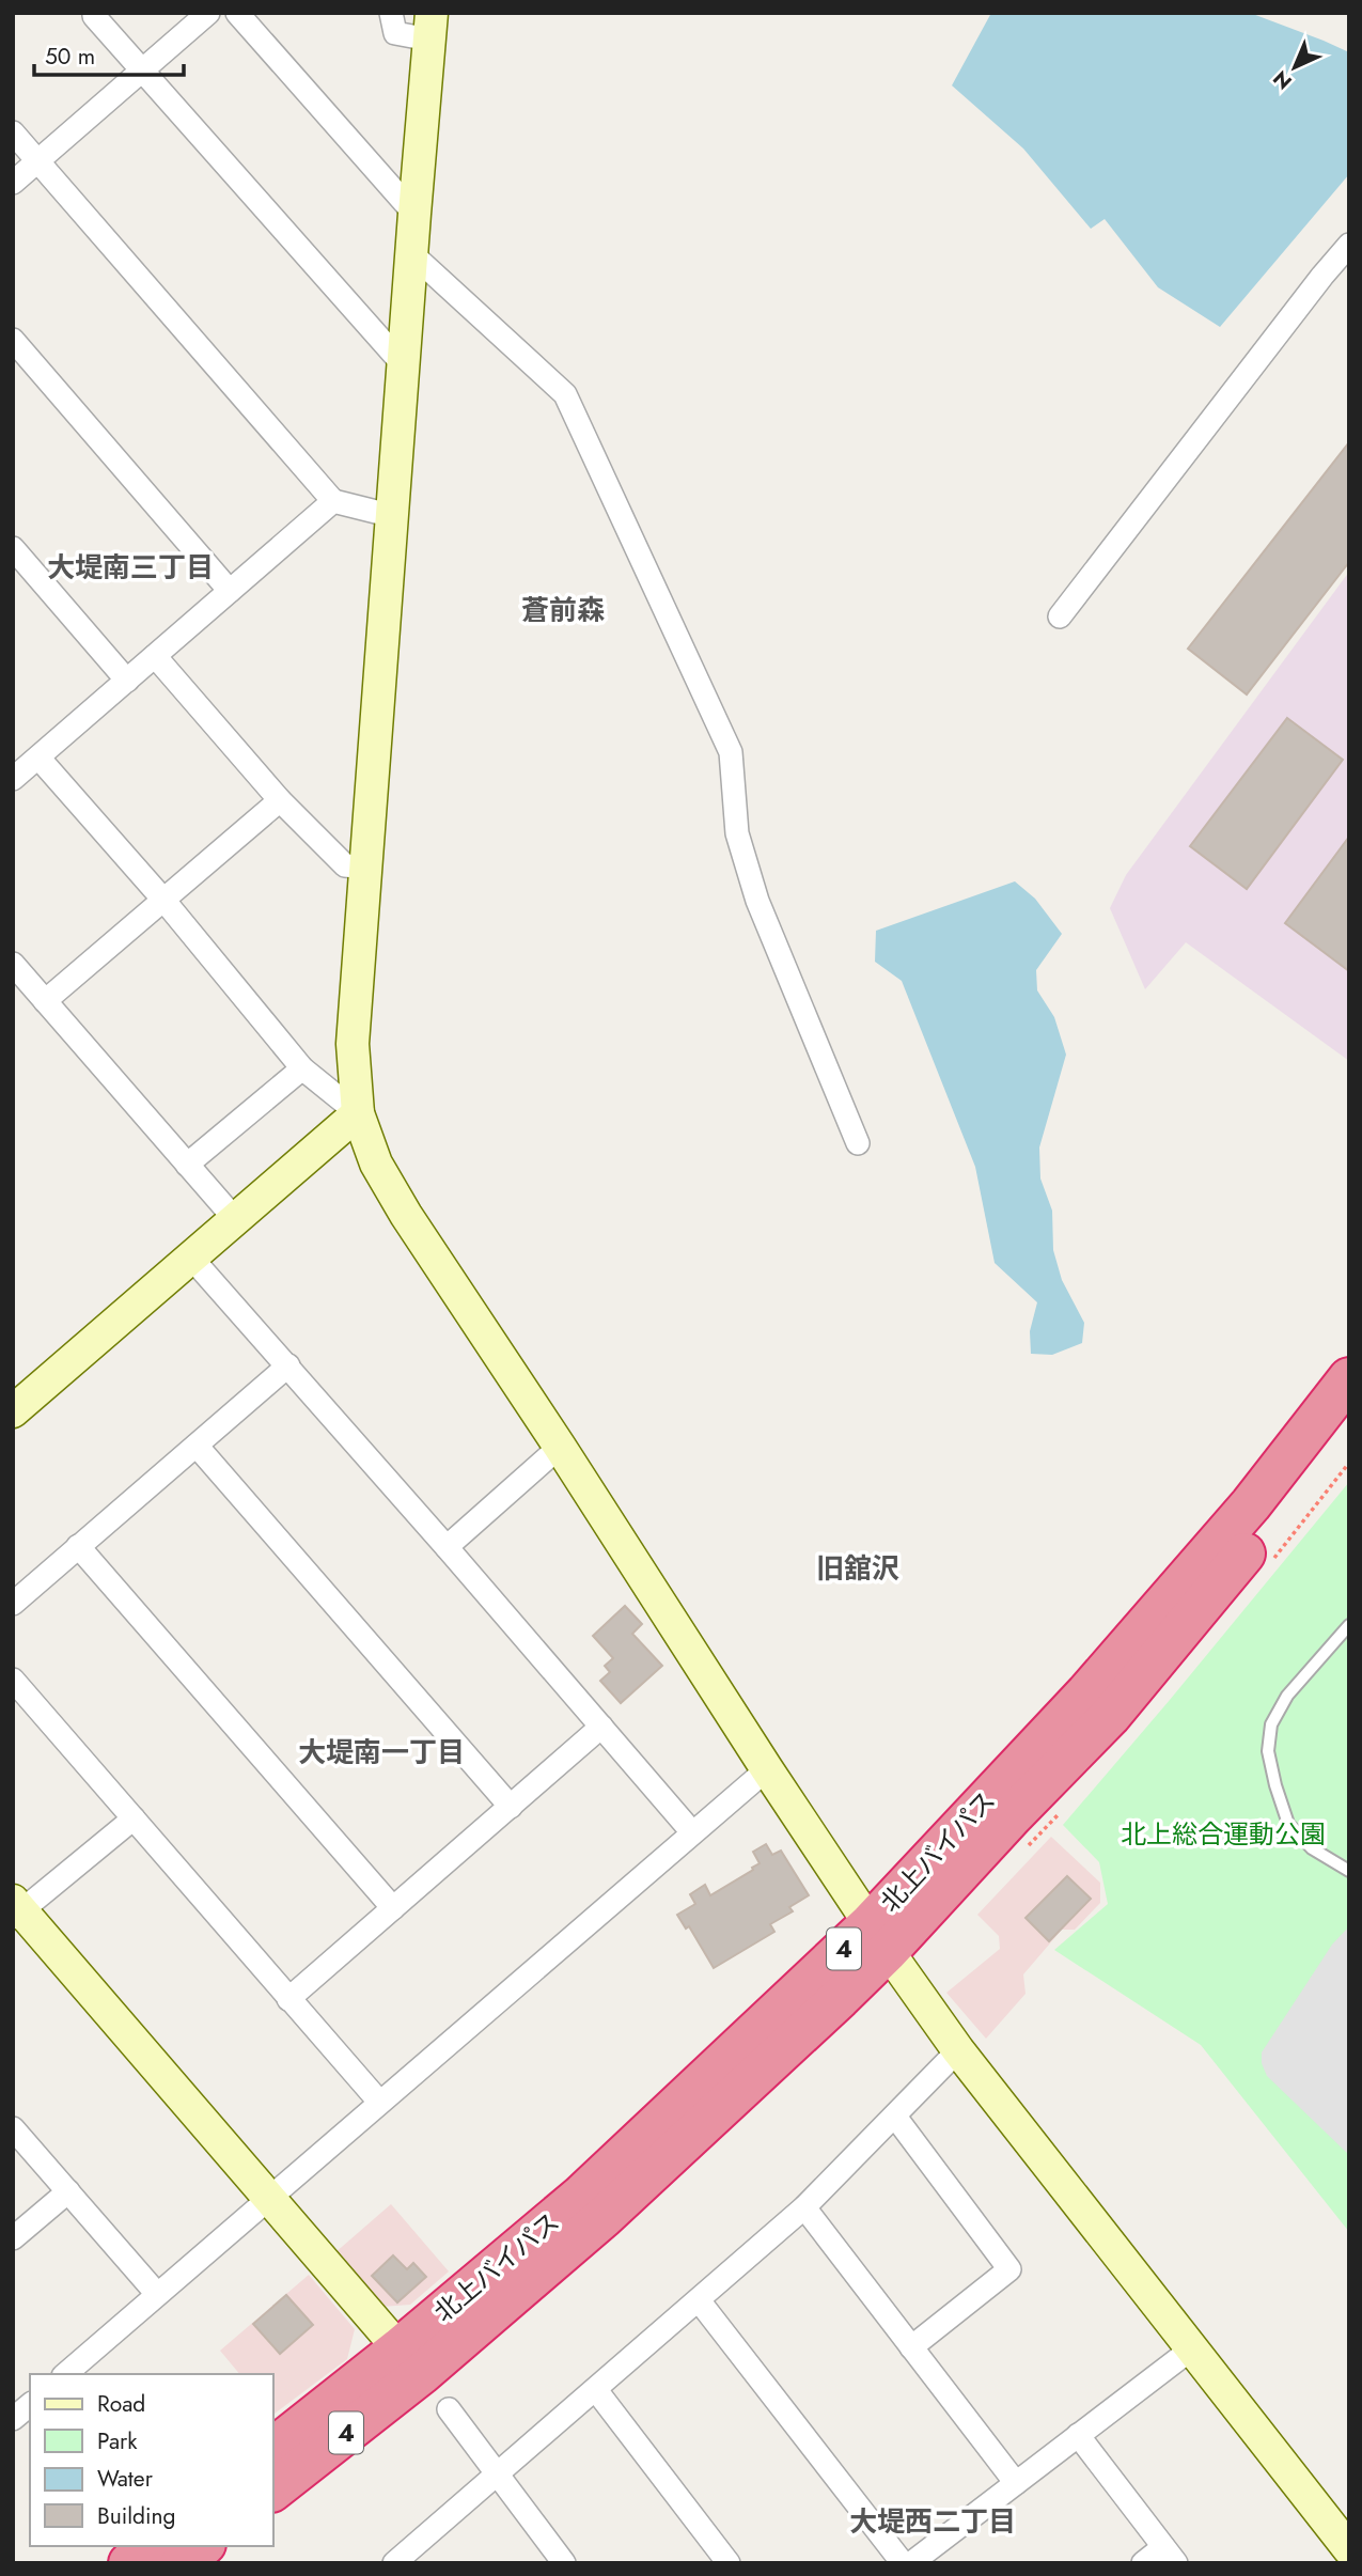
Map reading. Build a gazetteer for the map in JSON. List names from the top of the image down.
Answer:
{
  "streets": {
    "highway": ["北上バイパス", "4"]
  },
  "districts": [
    "大堤南三丁目",
    "蒼前森",
    "旧舘沢",
    "大堤南一丁目",
    "大堤西二丁目"
  ],
  "parks": ["北上総合運動公園"],
  "legend": [
    "Road",
    "Park",
    "Water",
    "Building"
  ],
  "scale_bar": "50 m",
  "north": "bottom left"
}
